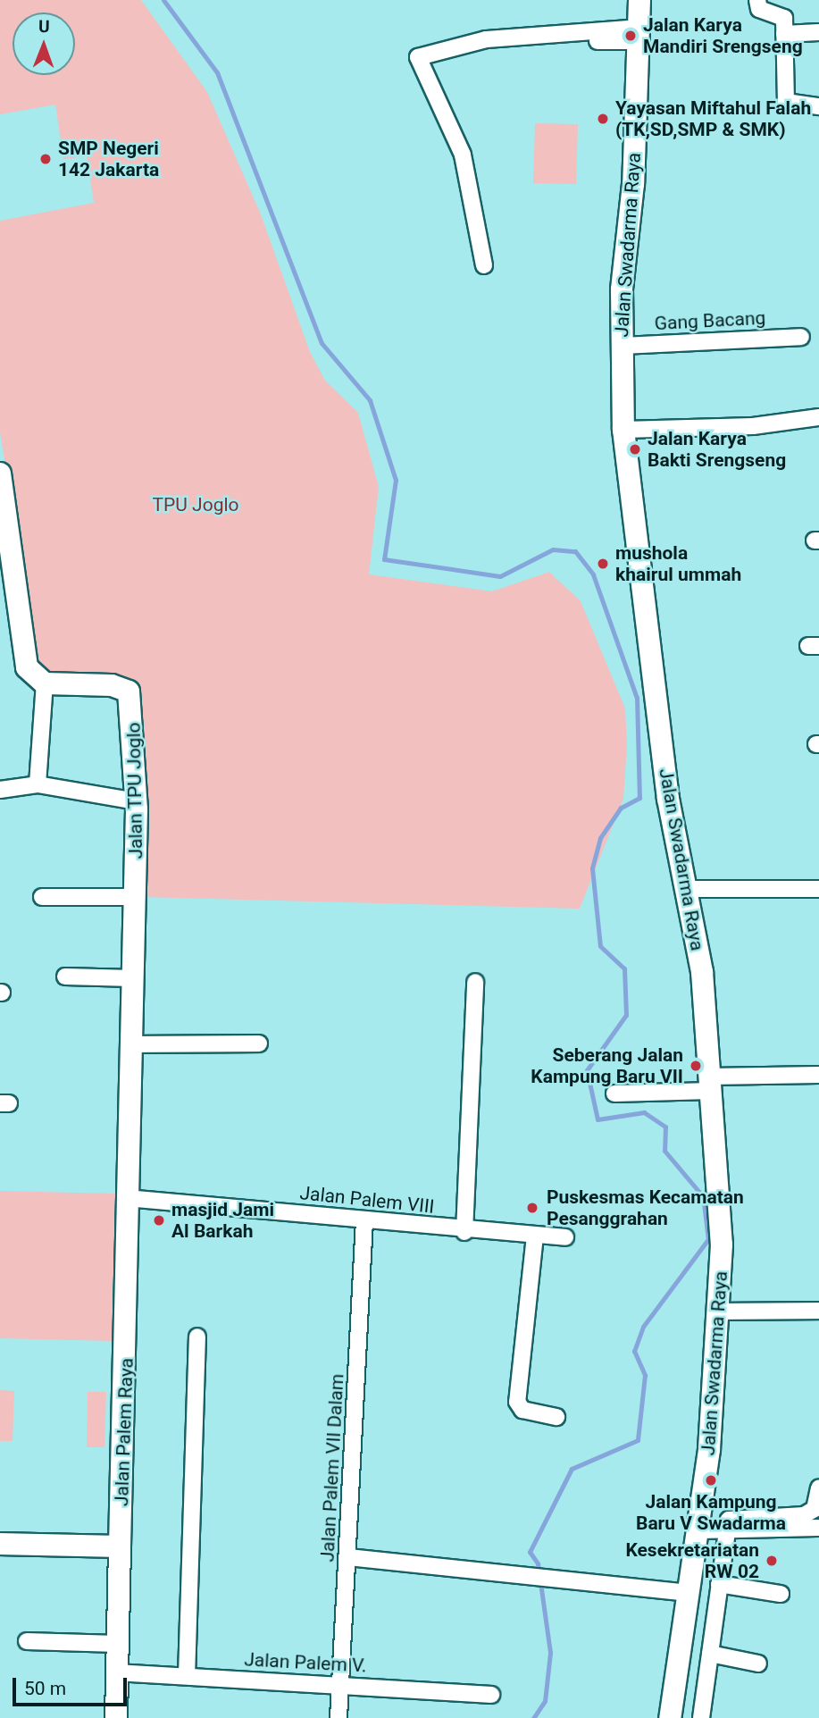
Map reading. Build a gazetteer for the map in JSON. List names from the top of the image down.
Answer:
{
  "streets": {
    "main road": ["Jalan Swadarma Raya", "Jalan TPU Joglo", "Jalan Palem Raya"],
    "street": [
      "Gang Bacang",
      "Jalan Palem VIII",
      "Jalan Palem VII Dalam",
      "Jalan Palem V."
    ]
  },
  "crossings": [
    ["Jalan Swadarma Raya", "Gang Bacang"],
    ["Jalan TPU Joglo", "Jalan Palem VIII"],
    ["Jalan TPU Joglo", "Jalan Palem Raya"],
    ["Jalan Palem VIII", "Jalan Palem Raya"],
    ["Jalan Palem VIII", "Jalan Palem VII Dalam"],
    ["Jalan Palem Raya", "Jalan Palem V."],
    ["Jalan Palem VII Dalam", "Jalan Palem V."]
  ],
  "parks": ["TPU Joglo"],
  "places": [
    "Jalan Karya Mandiri Srengseng",
    "Yayasan Miftahul Falah (TK,SD,SMP & SMK)",
    "SMP Negeri 142 Jakarta",
    "Jalan Karya Bakti Srengseng",
    "mushola khairul ummah",
    "Seberang Jalan Kampung Baru VII",
    "Puskesmas Kecamatan Pesanggrahan",
    "masjid Jami Al Barkah",
    "Jalan Kampung Baru V Swadarma",
    "Kesekretariatan RW 02"
  ],
  "scale_bar": "50 m",
  "north": "top"
}
